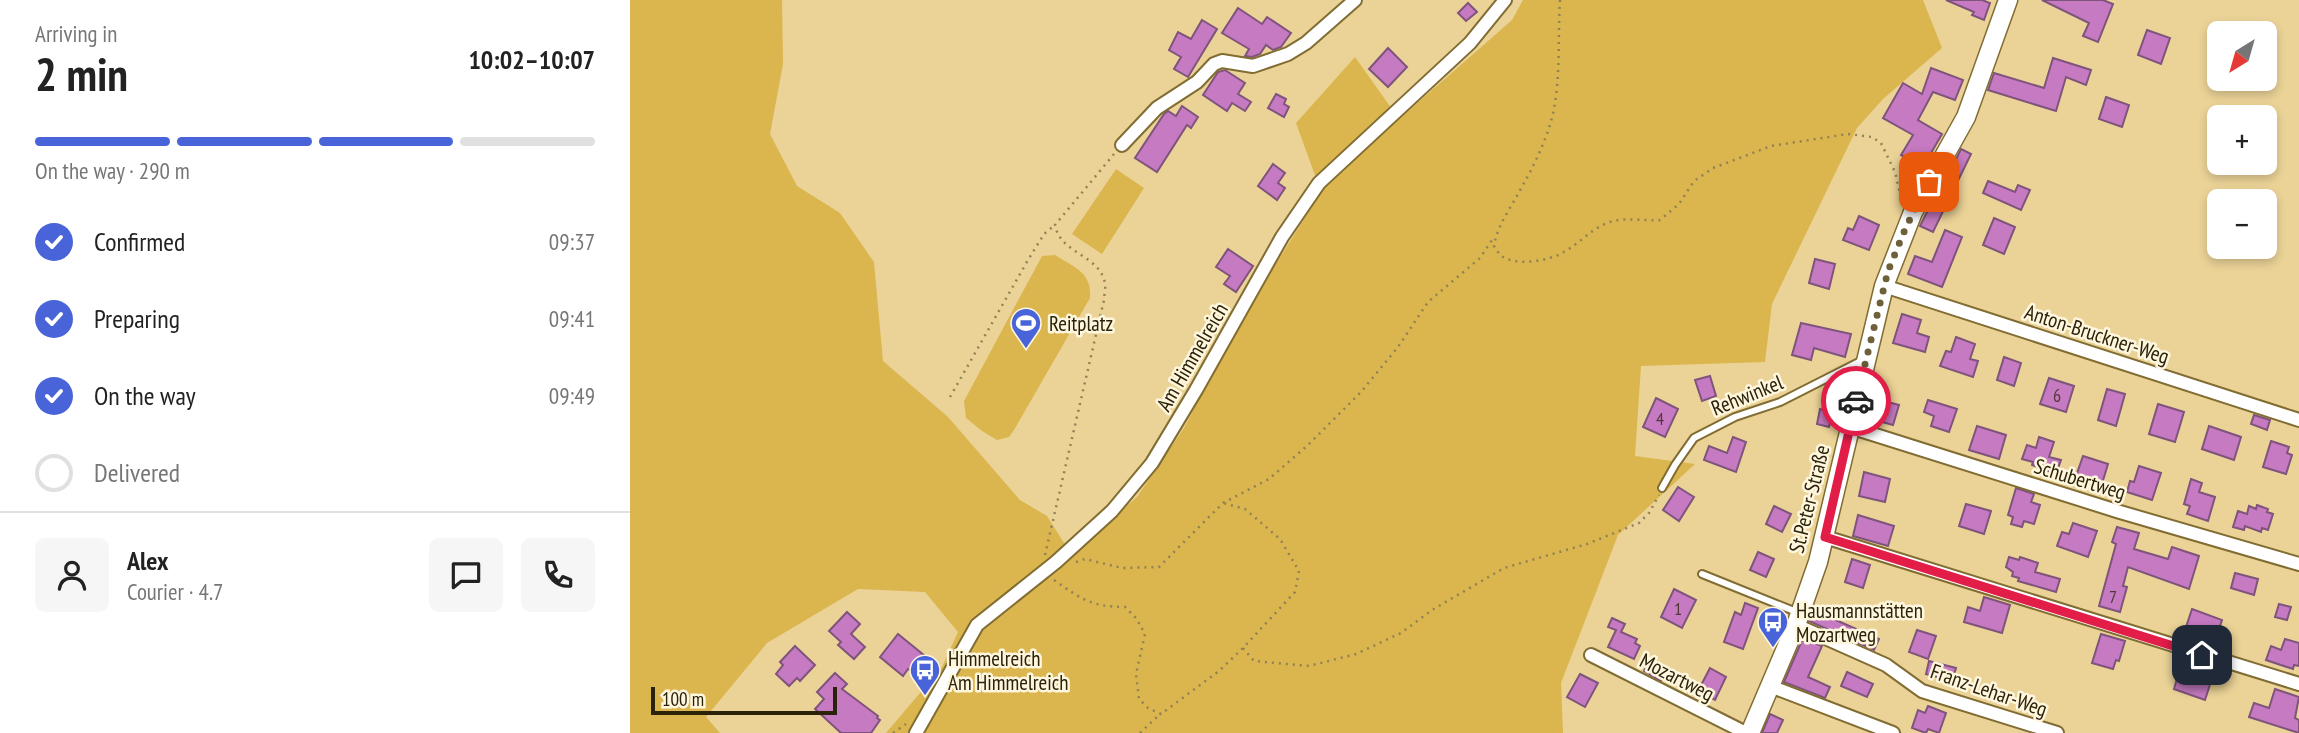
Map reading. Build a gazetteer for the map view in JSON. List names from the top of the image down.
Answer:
{
  "streets": {
    "main road": ["St.Peter-Straße"],
    "street": [
      "Anton-Bruckner-Weg",
      "Am Himmelreich",
      "Schubertweg",
      "Mozartweg",
      "Franz-Lehar-Weg"
    ],
    "lane": ["Rehwinkel"]
  },
  "crossings": [
    ["Anton-Bruckner-Weg", "St.Peter-Straße"],
    ["Rehwinkel", "St.Peter-Straße"],
    ["Schubertweg", "St.Peter-Straße"],
    ["St.Peter-Straße", "Mozartweg"],
    ["St.Peter-Straße", "Franz-Lehar-Weg"]
  ],
  "places": {
    "sports": ["Reitplatz"],
    "bus stop": ["Hausmannstätten Mozartweg", "Himmelreich Am Himmelreich"]
  },
  "house_numbers": [
    "6",
    "4",
    "7",
    "1"
  ],
  "scale_bar": "100 m",
  "north": "bottom left",
  "page": {
    "heading": ["2 min", "Arriving in", "10:02–10:07"],
    "panel": ["Alex", "Courier · 4.7"],
    "map_buttons": ["+", "−"],
    "bar": "On the way · 290 m",
    "list": [
      ["Confirmed", "09:37"],
      ["Preparing", "09:41"],
      ["On the way", "09:49"],
      "Delivered"
    ],
    "scale": "100 m"
  }
}
